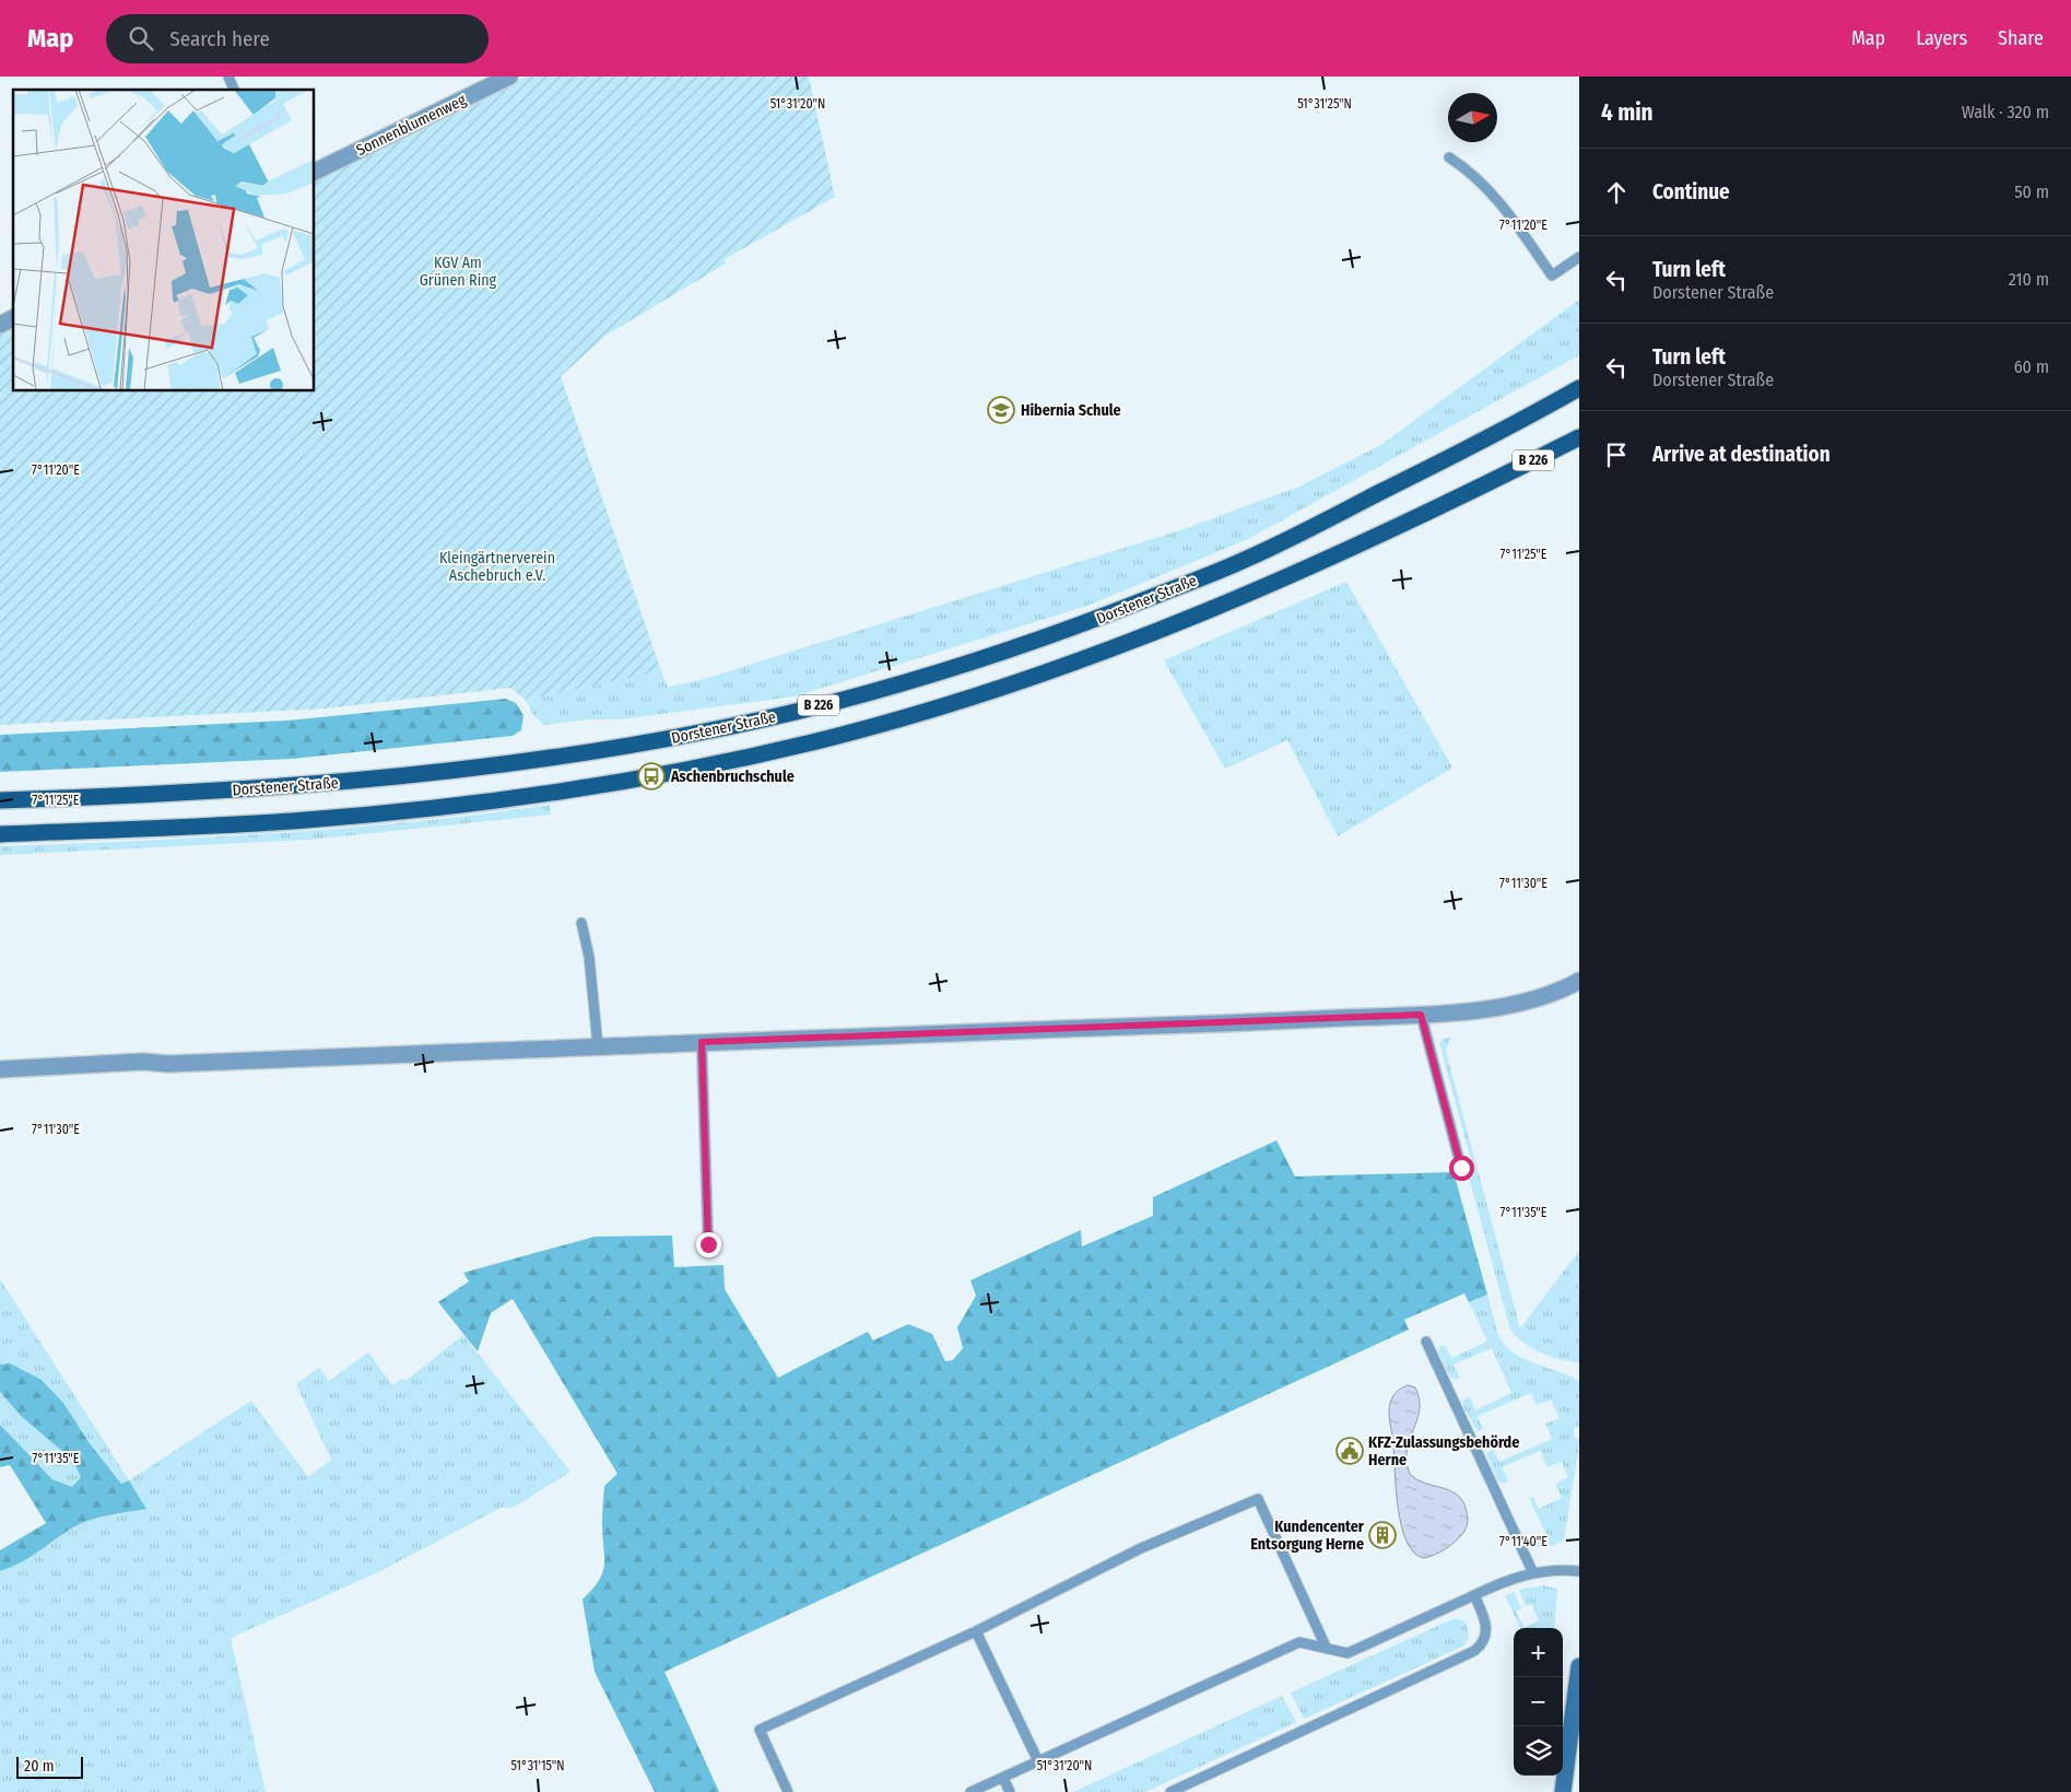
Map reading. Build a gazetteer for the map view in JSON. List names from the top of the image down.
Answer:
{
  "streets": {
    "main road": ["B 226", "Dorstener Straße"],
    "street": ["Sonnenblumenweg"]
  },
  "parks": ["KGV Am Grünen Ring", "Kleingärtnerverein Aschebruch e.V."],
  "places": {
    "school or university": ["Hibernia Schule"],
    "bus stop": ["Aschenbruchschule"],
    "public building": ["KFZ-Zulassungsbehörde Herne"],
    "building": ["Kundencenter Entsorgung Herne"]
  },
  "scale_bar": "20 m",
  "north": "right",
  "page": {
    "header": "Map",
    "search": "Search here",
    "nav": ["Map", "Layers", "Share"],
    "heading": ["4 min", "Walk · 320 m"],
    "list": [
      ["Continue", "50 m"],
      ["Turn left", "Dorstener Straße", "210 m"],
      ["Turn left", "Dorstener Straße", "60 m"],
      "Arrive at destination"
    ],
    "map_buttons": ["+", "−"],
    "scale": "20 m"
  },
  "coordinates": [
    "51°31'20\"N",
    "51°31'25\"N",
    "7°11'20\"E",
    "7°11'25\"E",
    "7°11'30\"E",
    "7°11'35\"E",
    "7°11'40\"E",
    "51°31'15\"N"
  ]
}
